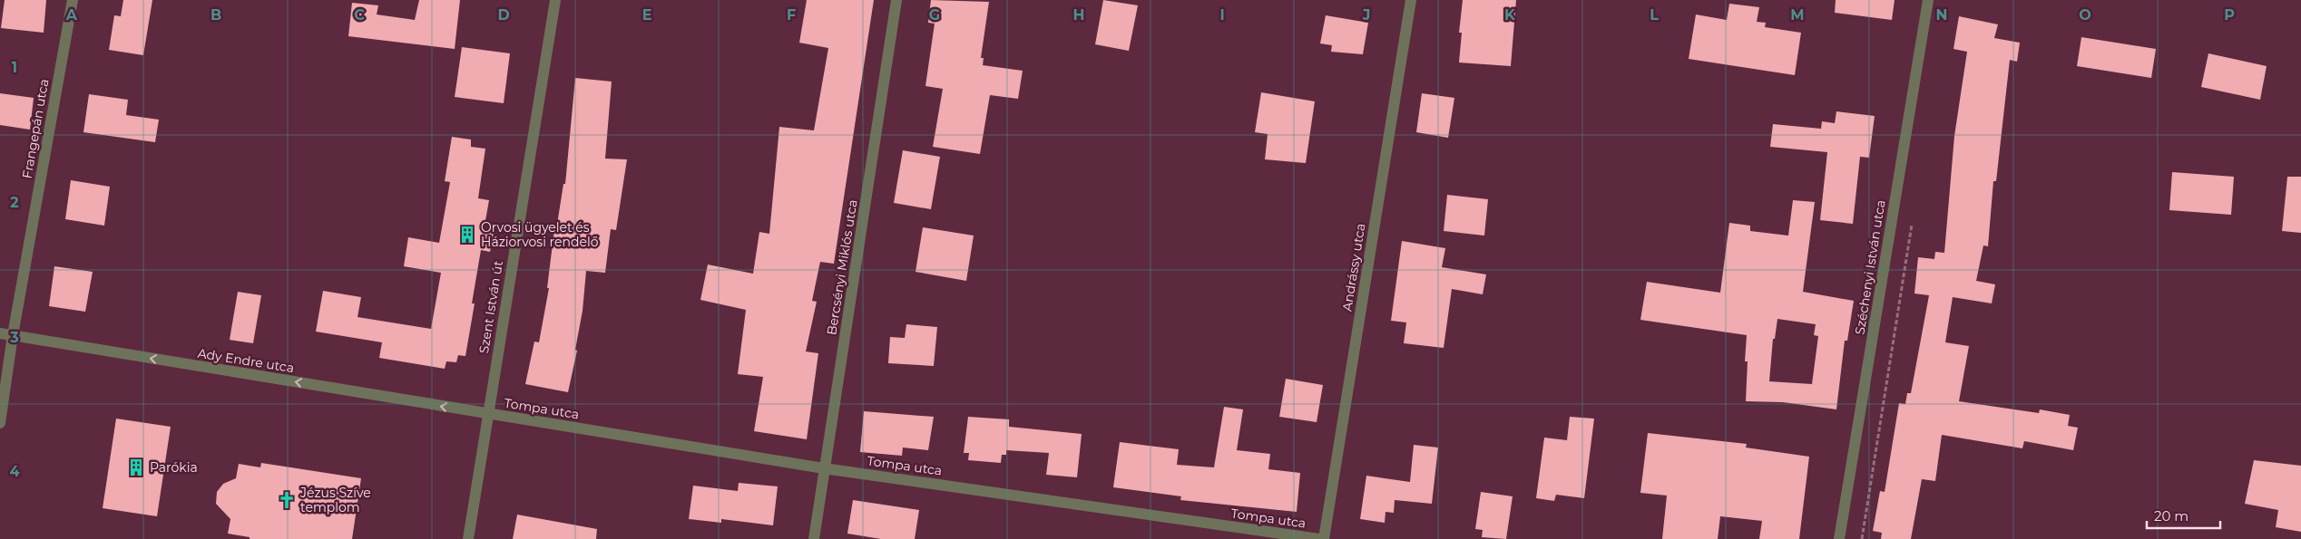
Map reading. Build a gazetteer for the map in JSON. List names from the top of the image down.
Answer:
{
  "streets": {
    "street": [
      "Frangepán utca",
      "Bercsényi Miklós utca",
      "Andrássy utca",
      "Széchenyi István utca",
      "Szent István út",
      "Ady Endre utca",
      "Tompa utca"
    ]
  },
  "crossings": [
    ["Frangepán utca", "Ady Endre utca"],
    ["Bercsényi Miklós utca", "Tompa utca"],
    ["Szent István út", "Ady Endre utca"],
    ["Szent István út", "Tompa utca"],
    ["Ady Endre utca", "Tompa utca"]
  ],
  "one_way": ["Ady Endre utca"],
  "places": {
    "building": ["Orvosi ügyelet és Háziorvosi rendelő", "Parókia"],
    "church": ["Jézus Szíve templom"]
  },
  "scale_bar": "20 m",
  "grid": {
    "columns": [
      "A",
      "B",
      "C",
      "D",
      "E",
      "F",
      "G",
      "H",
      "I",
      "J",
      "K",
      "L",
      "M",
      "N",
      "O",
      "P"
    ],
    "rows": [
      "1",
      "2",
      "3",
      "4"
    ]
  }
}
